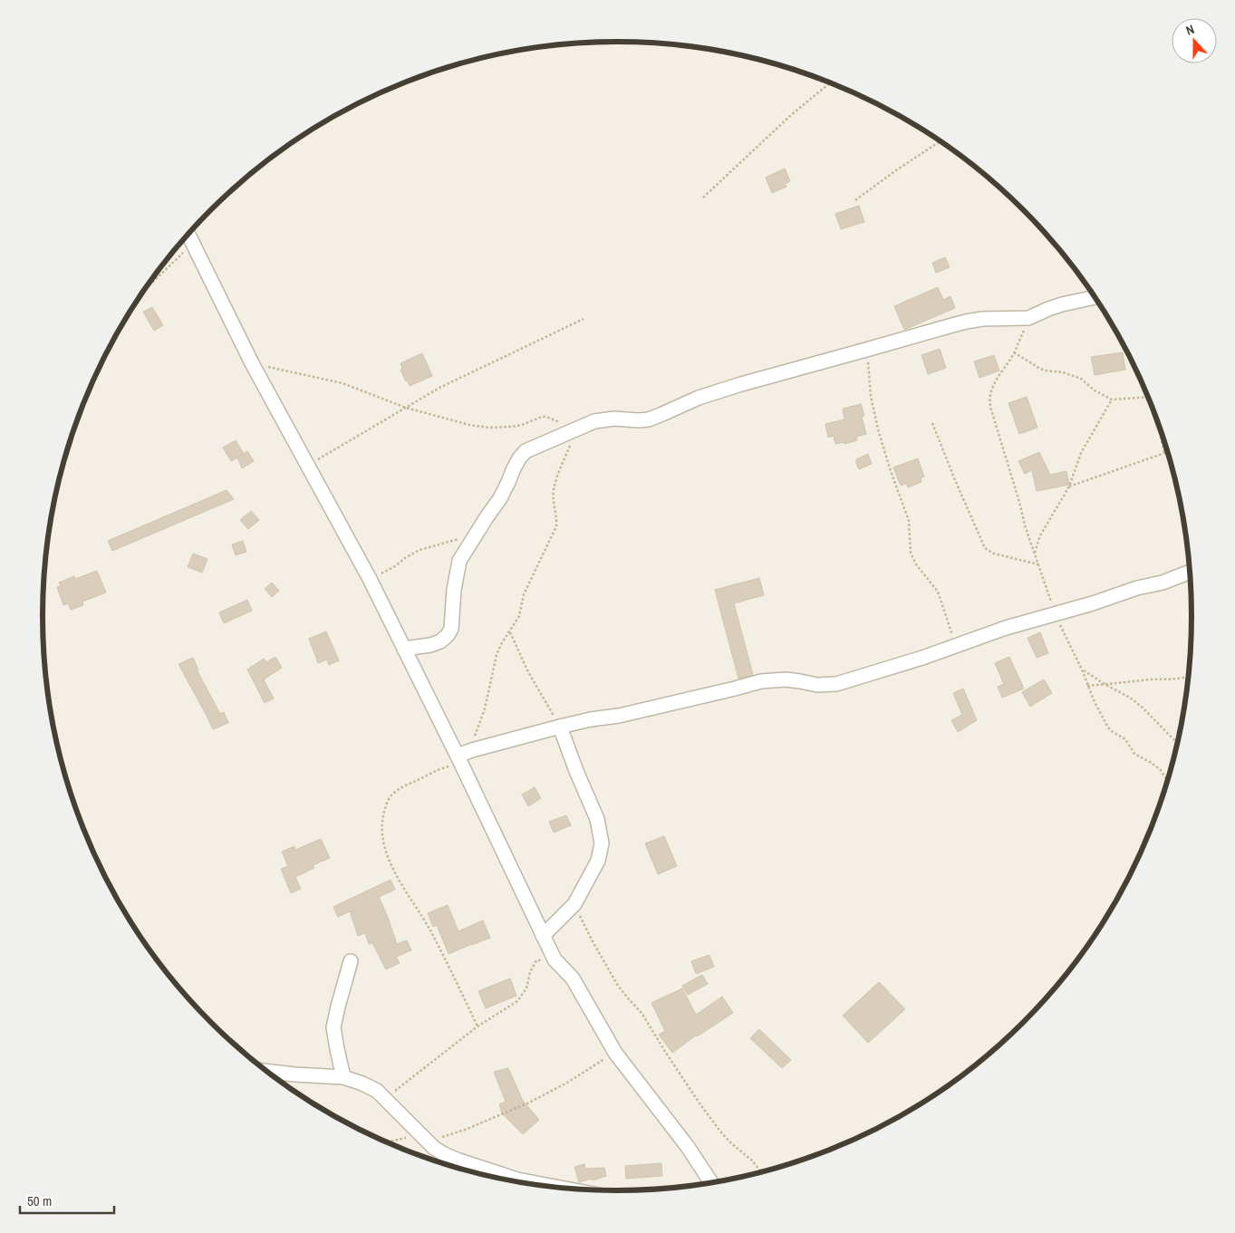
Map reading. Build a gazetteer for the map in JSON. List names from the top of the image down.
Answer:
{
  "scale_bar": "50 m",
  "north": "top"
}
